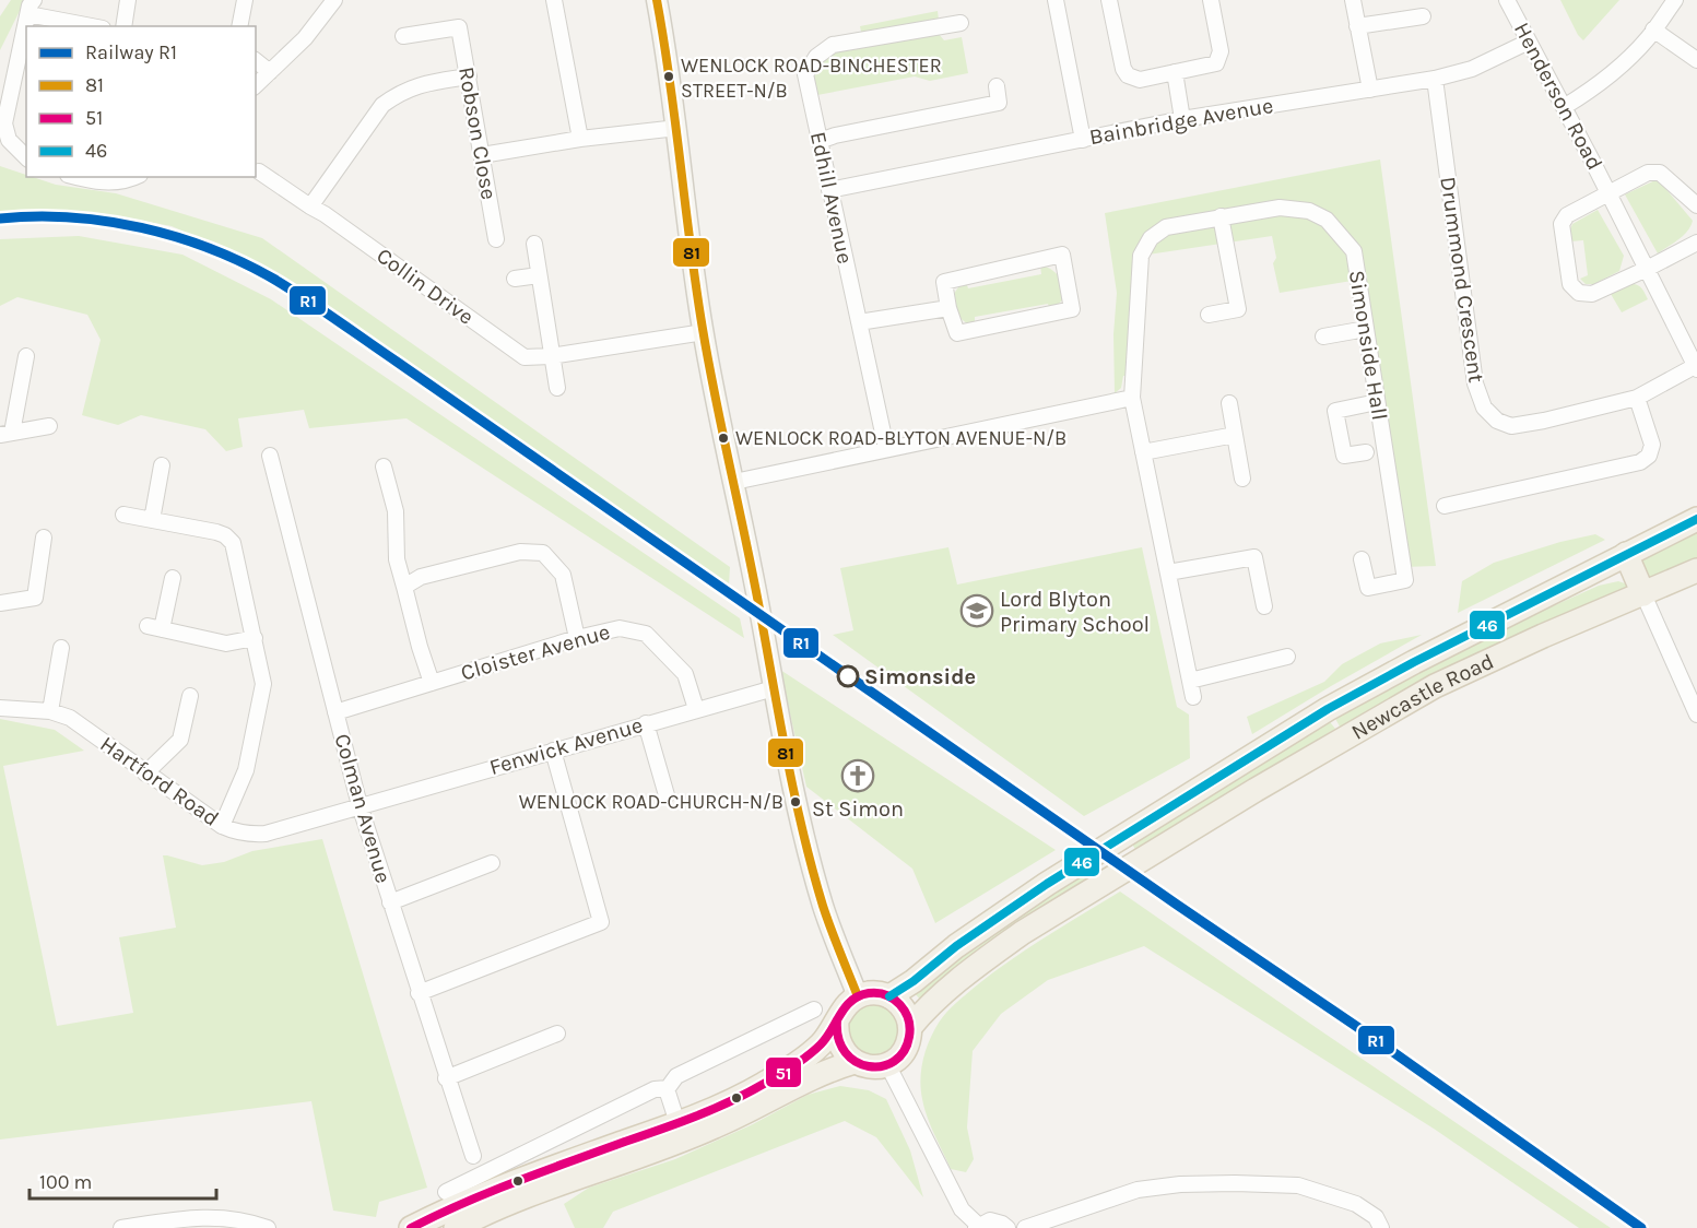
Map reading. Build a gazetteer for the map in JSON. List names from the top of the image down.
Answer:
{
  "streets": {
    "main road": ["Newcastle Road"],
    "street": [
      "Henderson Road",
      "Bainbridge Avenue",
      "Robson Close",
      "Edhill Avenue",
      "Drummond Crescent",
      "Collin Drive",
      "Simonside Hall",
      "Cloister Avenue",
      "Fenwick Avenue",
      "Hartford Road",
      "Colman Avenue"
    ]
  },
  "crossings": [
    ["Henderson Road", "Bainbridge Avenue"],
    ["Henderson Road", "Drummond Crescent"],
    ["Bainbridge Avenue", "Edhill Avenue"],
    ["Bainbridge Avenue", "Drummond Crescent"],
    ["Cloister Avenue", "Fenwick Avenue"],
    ["Cloister Avenue", "Colman Avenue"],
    ["Fenwick Avenue", "Hartford Road"],
    ["Fenwick Avenue", "Colman Avenue"],
    ["Hartford Road", "Colman Avenue"]
  ],
  "places": {
    "other": [
      "WENLOCK ROAD-BINCHESTER STREET-N/B",
      "WENLOCK ROAD-BLYTON AVENUE-N/B",
      "Simonside",
      "WENLOCK ROAD-CHURCH-N/B"
    ],
    "school or university": ["Lord Blyton Primary School"],
    "church": ["St Simon"]
  },
  "lines": [
    "transit line 81",
    "rail line R1",
    "transit line 46",
    "transit line 51"
  ],
  "legend": [
    "Railway R1",
    "81",
    "51",
    "46"
  ],
  "scale_bar": "100 m"
}
